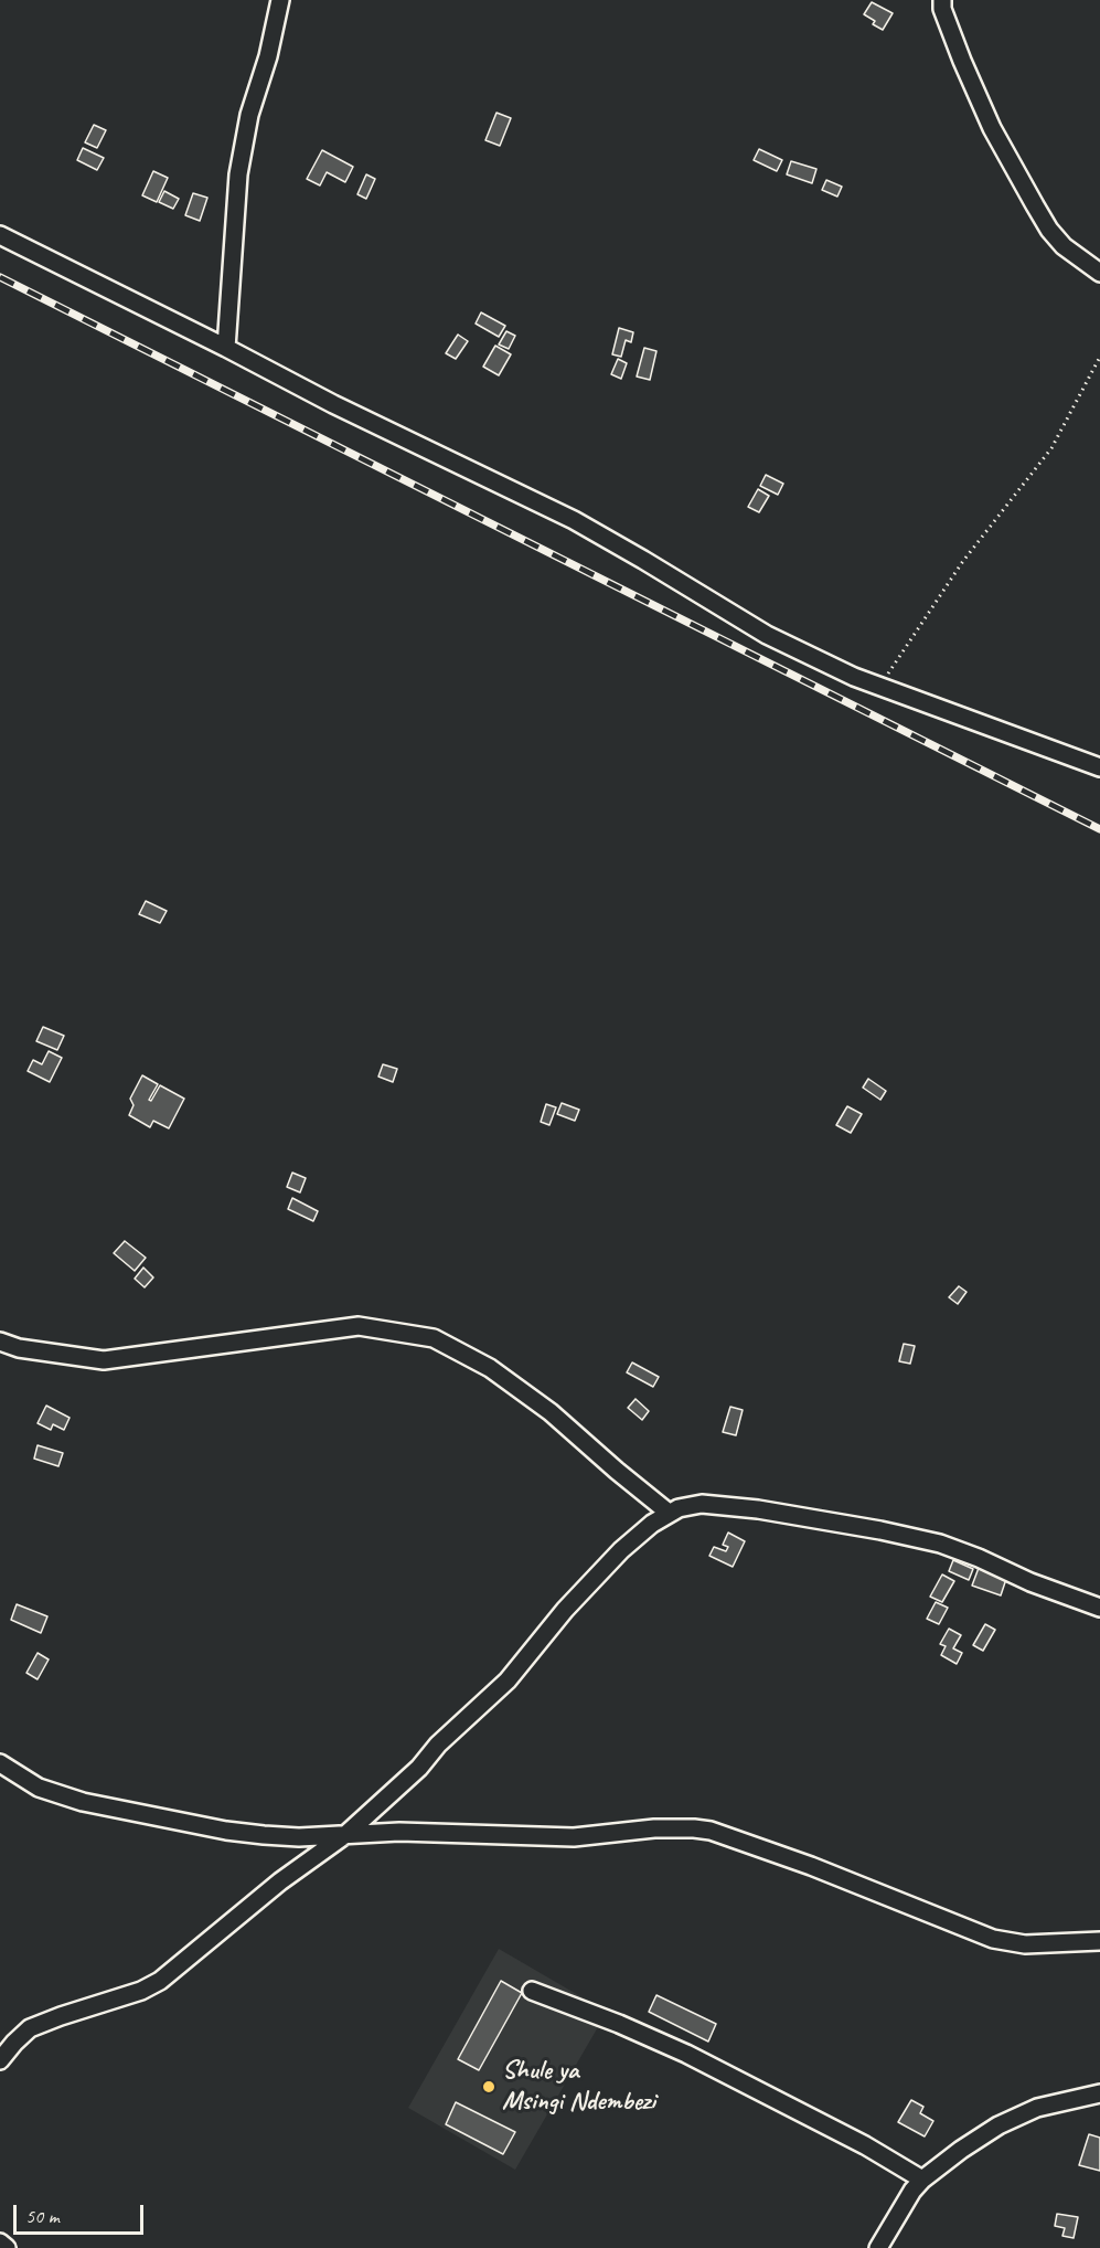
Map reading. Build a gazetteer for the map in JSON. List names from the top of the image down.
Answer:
{
  "places": ["Shule ya Msingi Ndembezi"],
  "scale_bar": "50 m"
}
